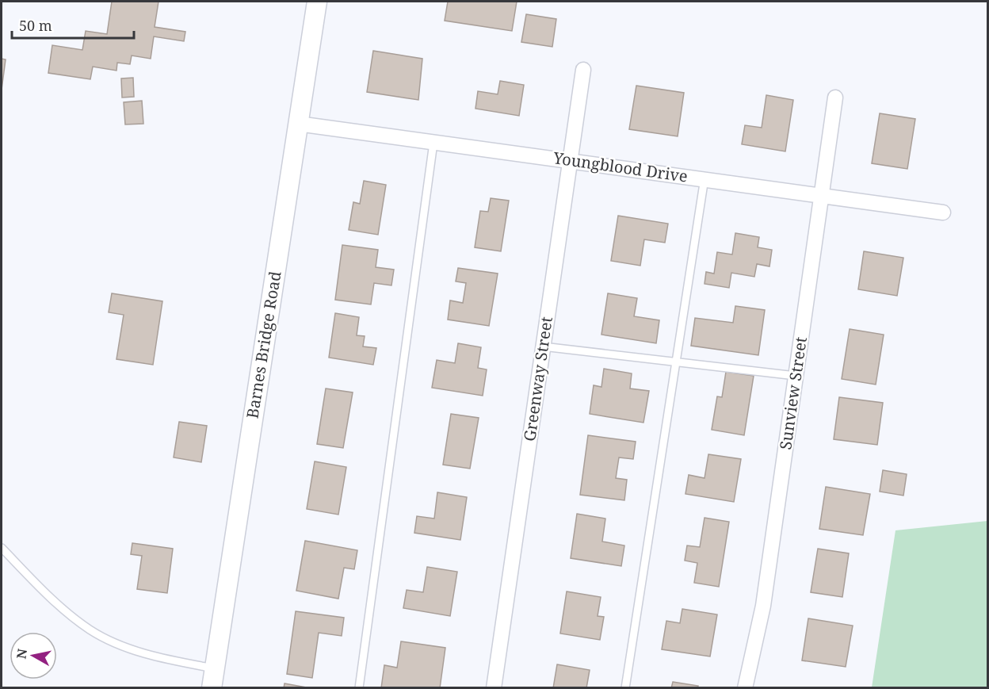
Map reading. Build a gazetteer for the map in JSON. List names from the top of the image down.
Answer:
{
  "streets": {
    "street": [
      "Youngblood Drive",
      "Barnes Bridge Road",
      "Greenway Street",
      "Sunview Street"
    ]
  },
  "crossings": [
    ["Youngblood Drive", "Barnes Bridge Road"],
    ["Youngblood Drive", "Greenway Street"],
    ["Youngblood Drive", "Sunview Street"]
  ],
  "scale_bar": "50 m",
  "north": "left"
}
